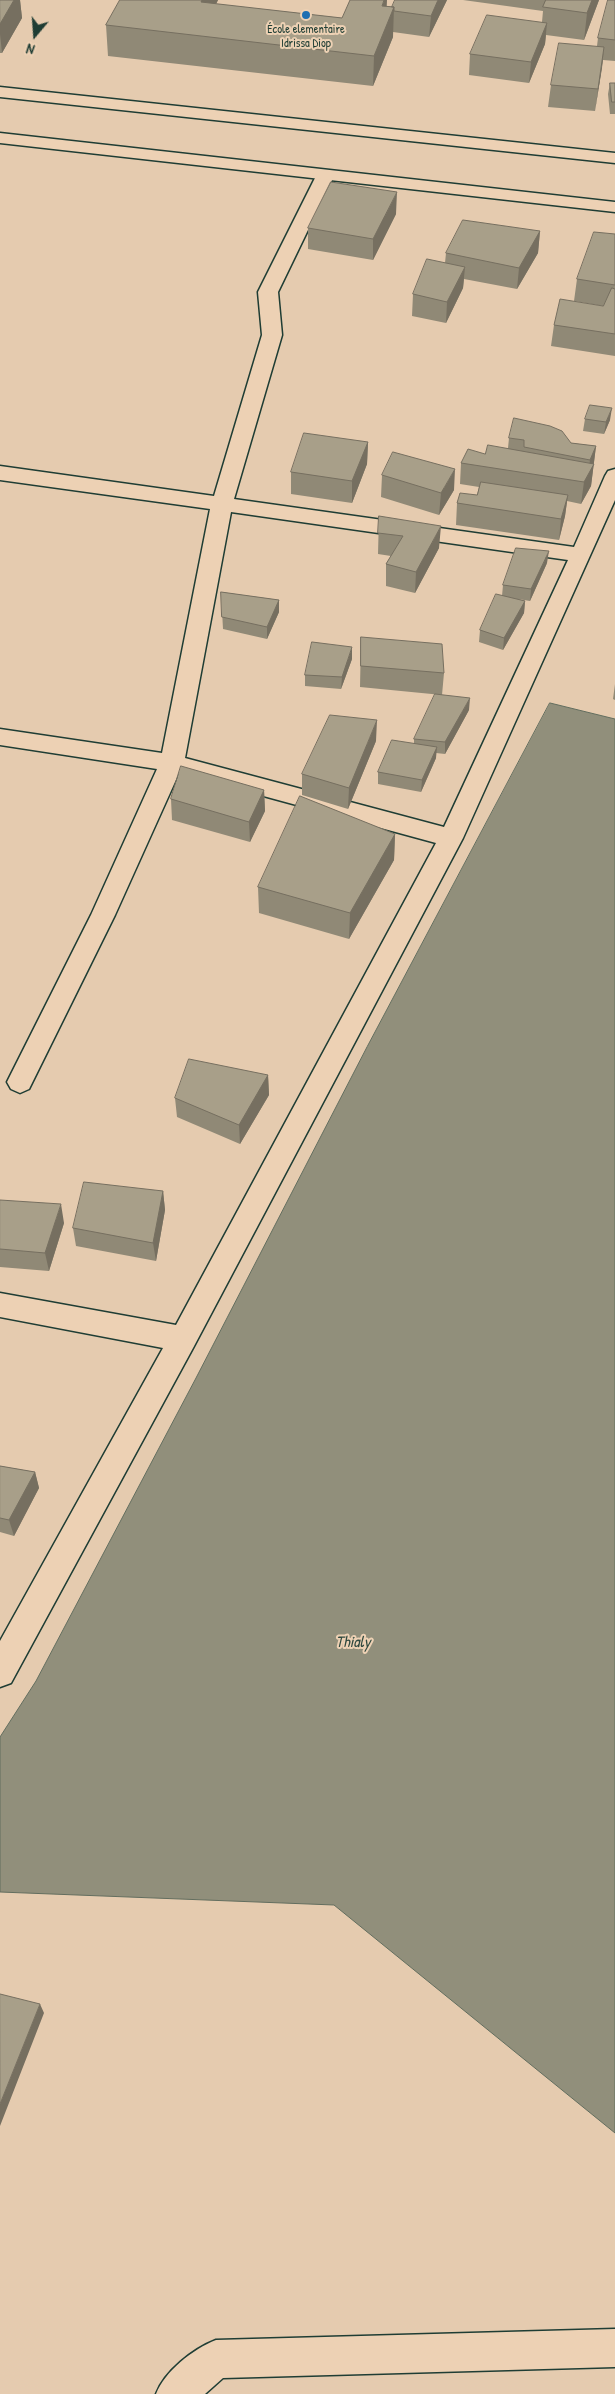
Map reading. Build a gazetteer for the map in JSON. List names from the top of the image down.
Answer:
{
  "water": ["Thialy"],
  "places": ["École elementaire Idrissa Diop"],
  "north": "bottom"
}
